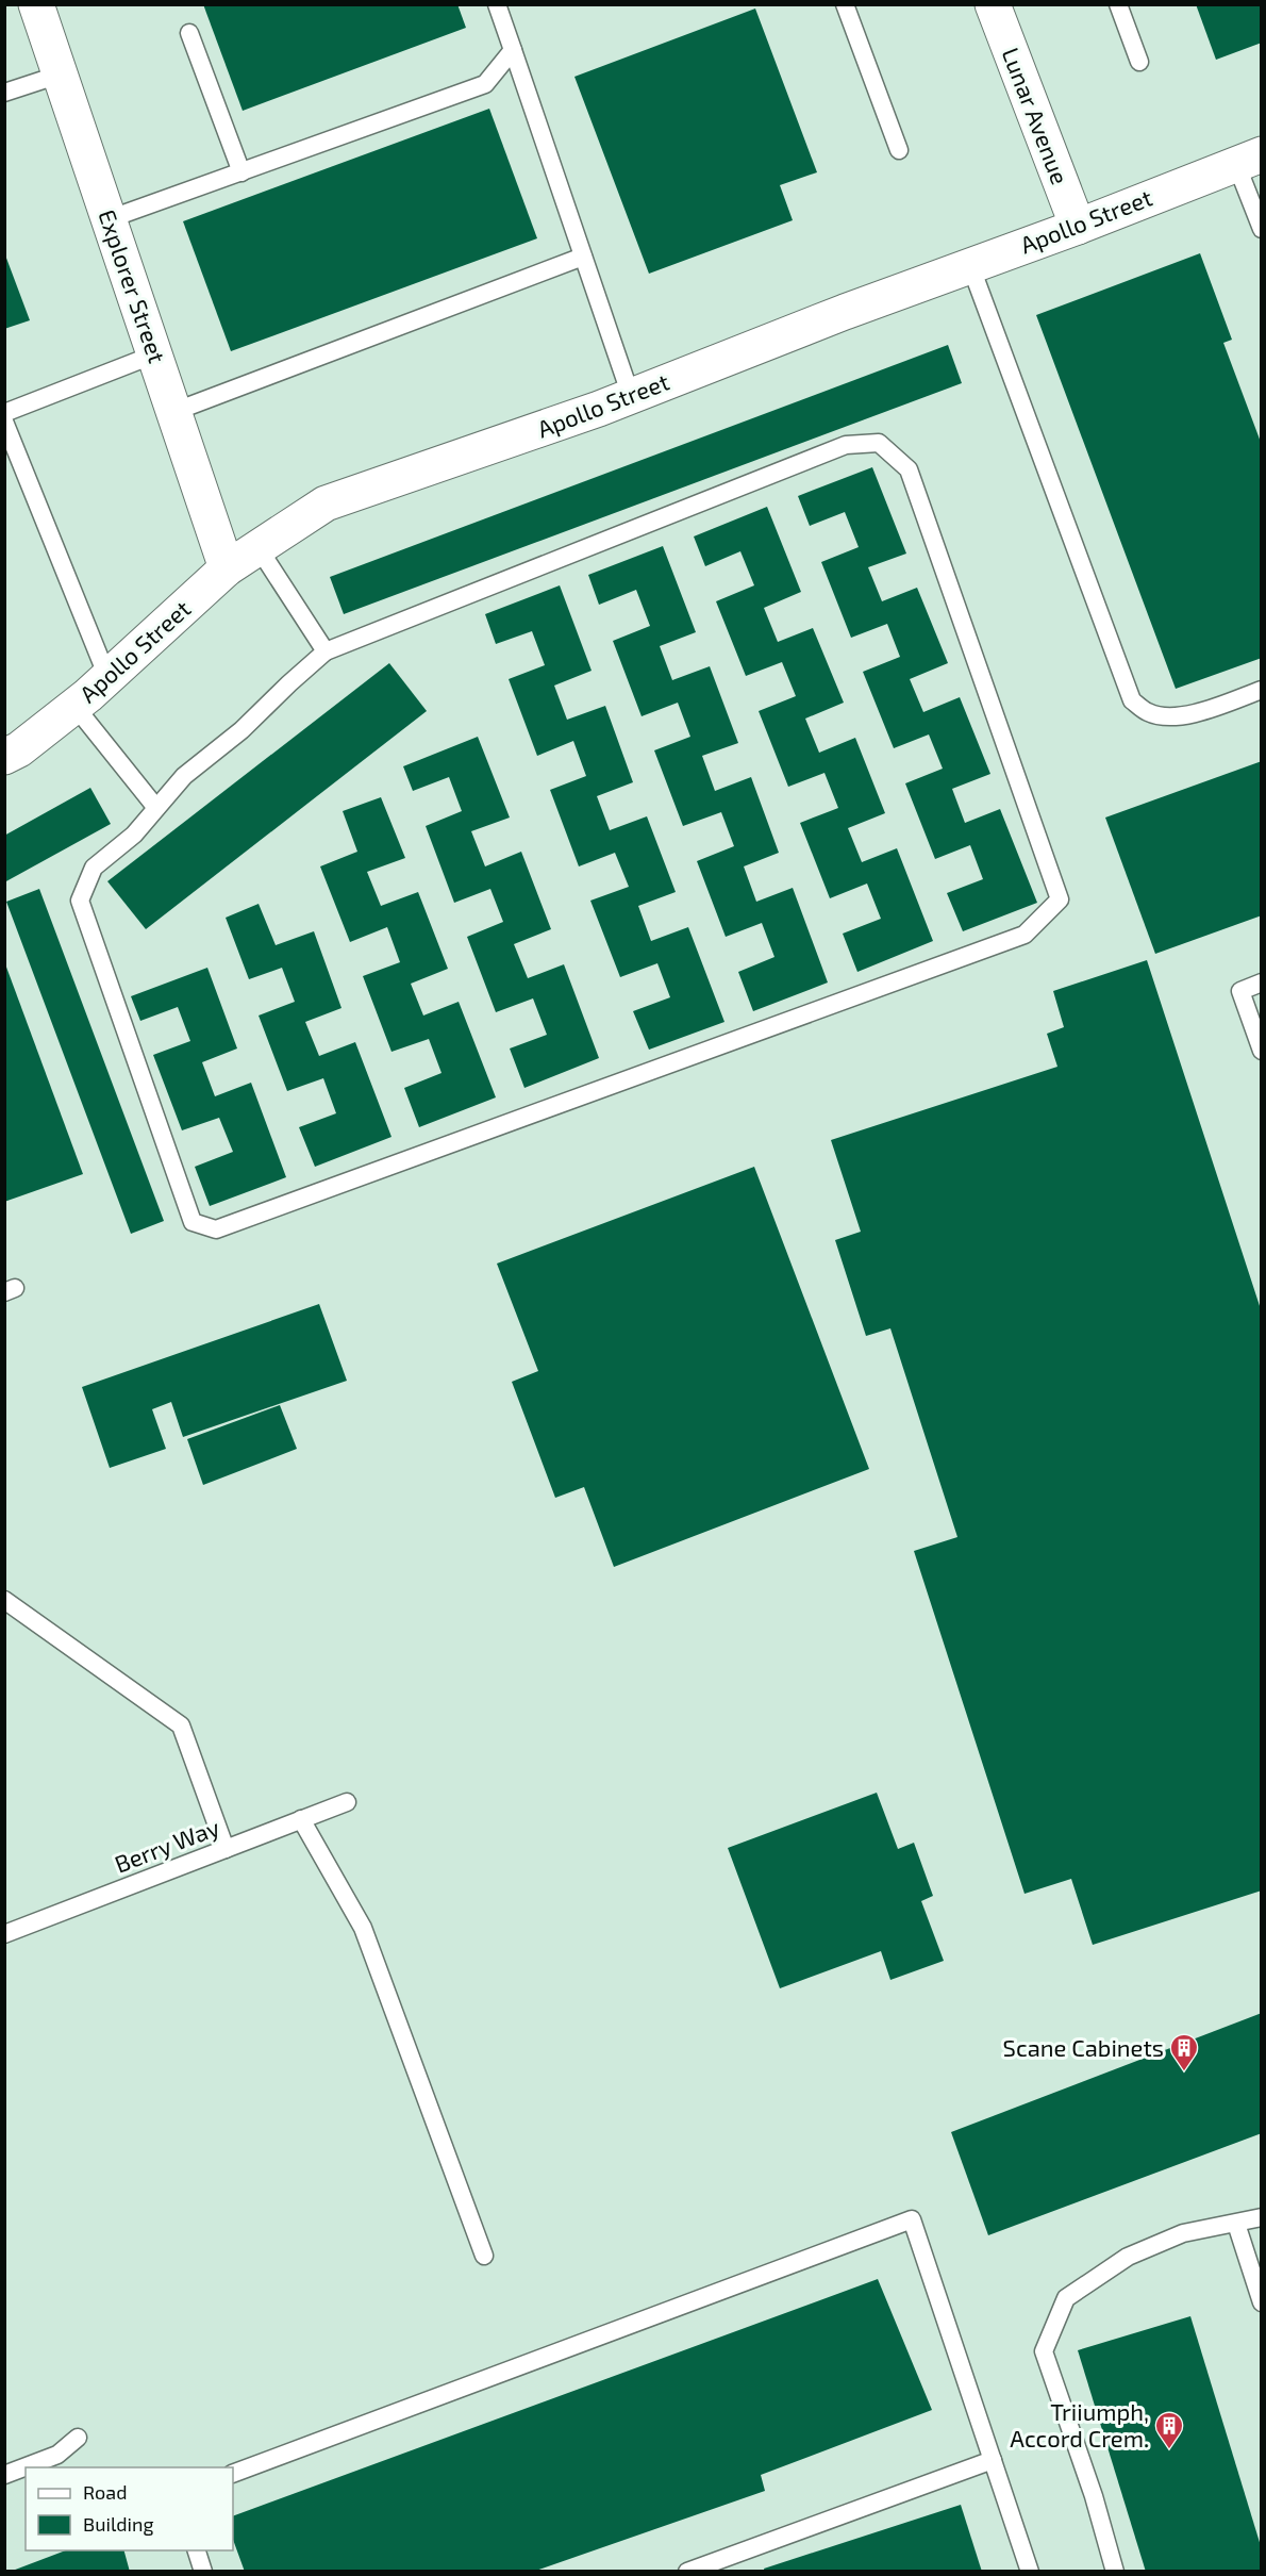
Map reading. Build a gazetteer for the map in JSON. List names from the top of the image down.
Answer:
{
  "streets": {
    "street": ["Lunar Avenue", "Apollo Street", "Explorer Street"],
    "lane": ["Berry Way"]
  },
  "crossings": [
    ["Lunar Avenue", "Apollo Street"],
    ["Apollo Street", "Explorer Street"]
  ],
  "places": {
    "building": ["Scane Cabinets", "Triiumph, Accord Crem."]
  },
  "legend": ["Road", "Building"]
}
